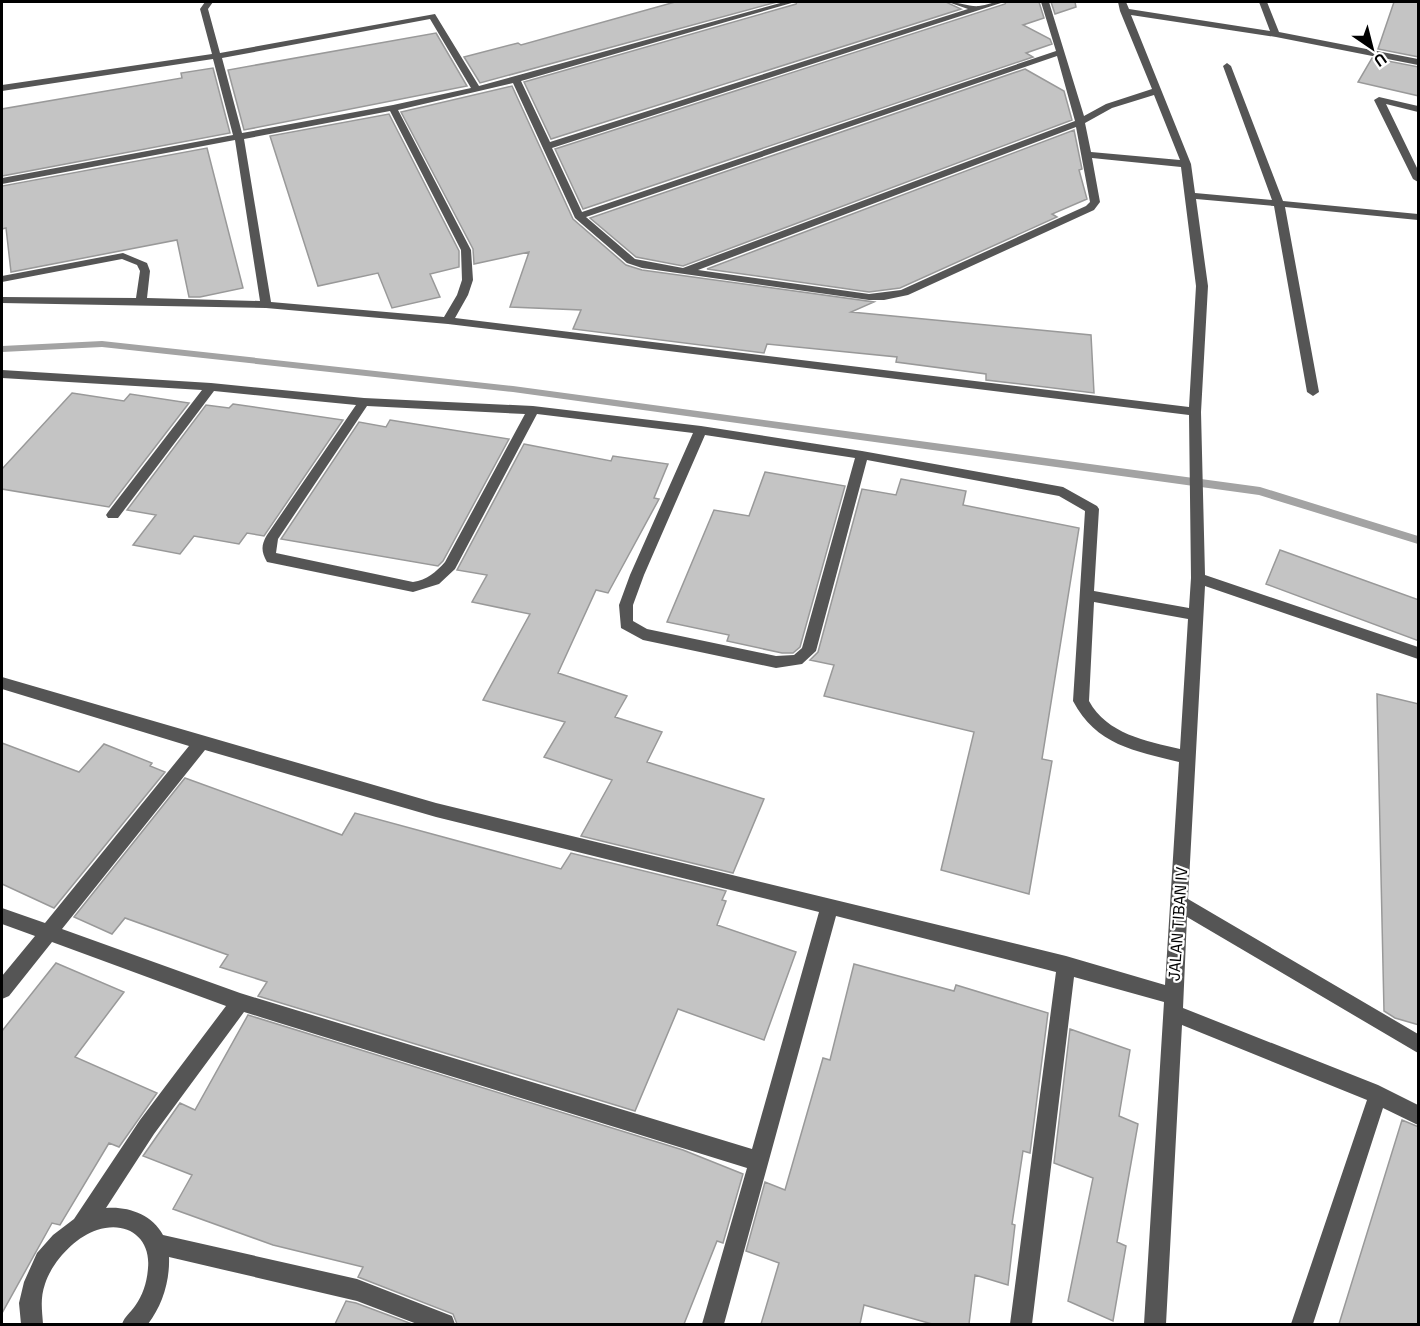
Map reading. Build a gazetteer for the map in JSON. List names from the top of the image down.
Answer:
{
  "streets": {
    "street": ["JALAN TIBAN IV"]
  },
  "north": "bottom right"
}
